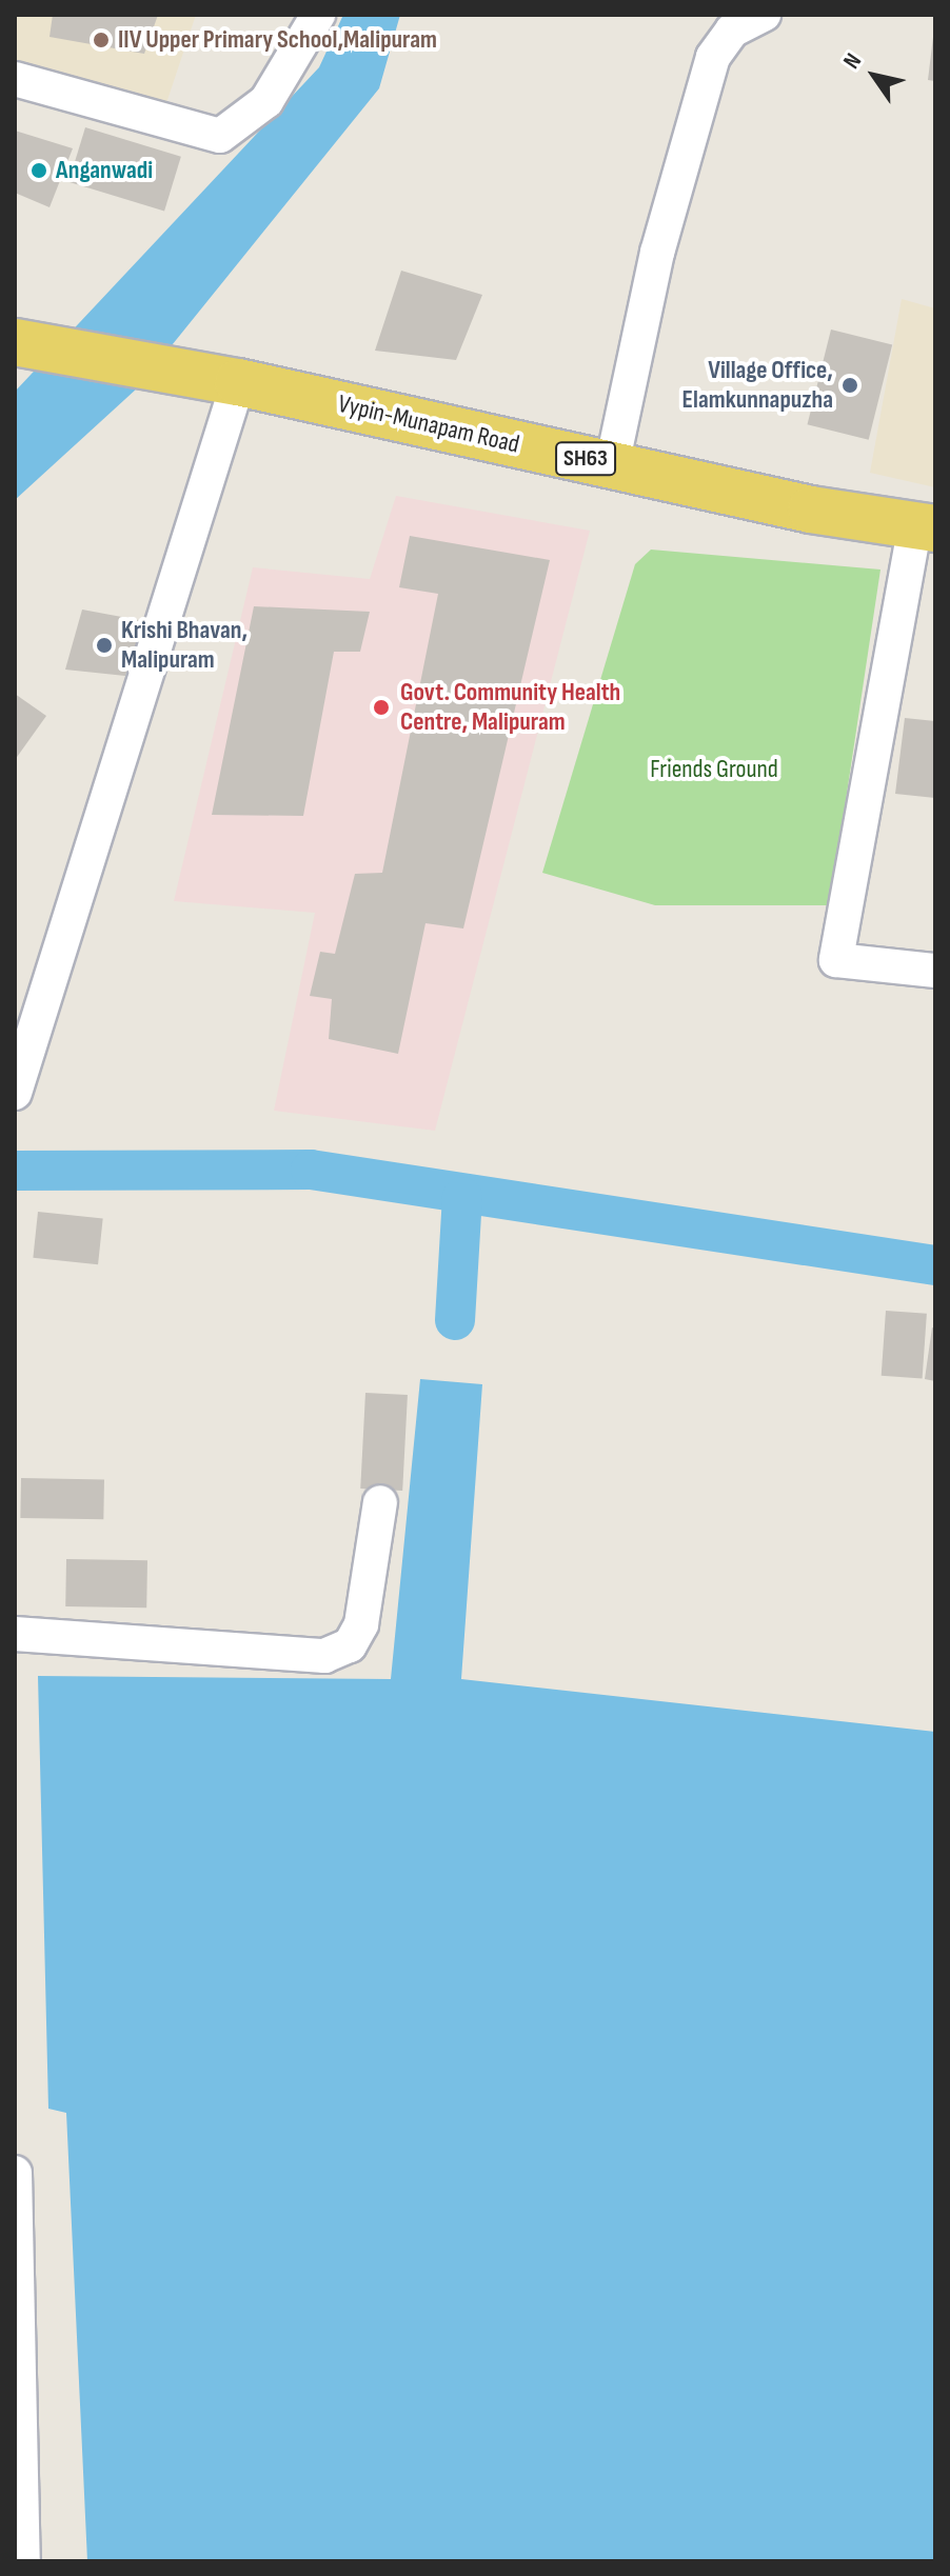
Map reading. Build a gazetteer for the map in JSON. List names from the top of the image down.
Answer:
{
  "streets": {
    "main road": ["Vypin-Munapam Road", "SH63"]
  },
  "parks": ["Friends Ground"],
  "places": [
    "IIV Upper Primary School,Malipuram",
    "Anganwadi",
    "Village Office, Elamkunnapuzha",
    "Krishi Bhavan, Malipuram",
    "Govt. Community Health Centre, Malipuram"
  ],
  "north": "top left"
}
